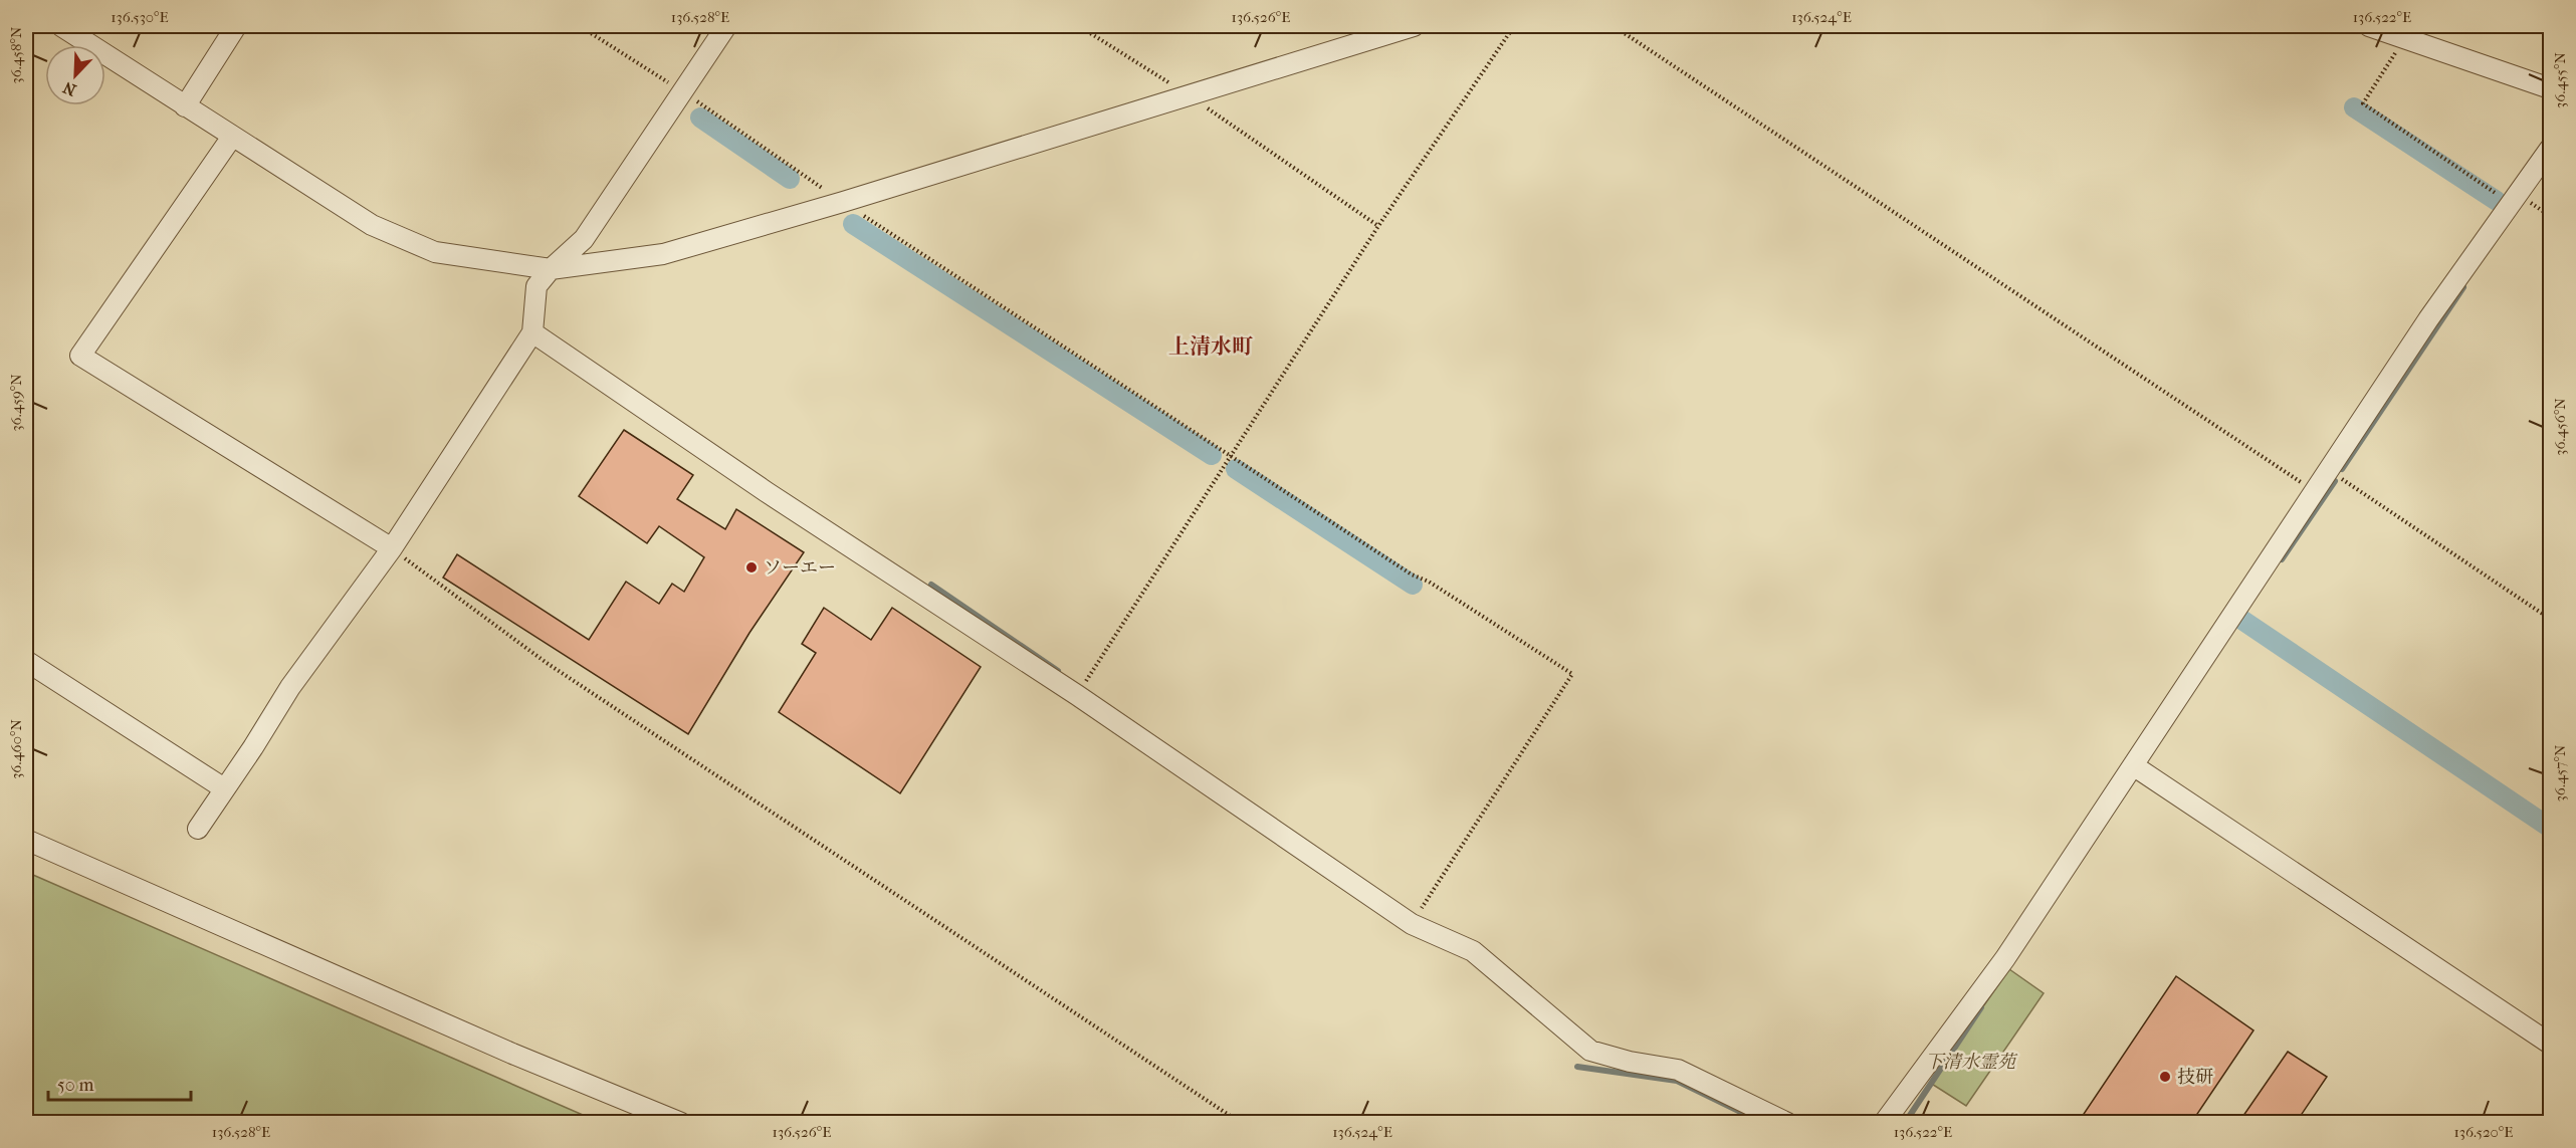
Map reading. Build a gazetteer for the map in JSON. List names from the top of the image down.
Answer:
{
  "districts": ["上清水町"],
  "parks": ["下清水霊苑"],
  "places": ["ソーエー", "技研"],
  "scale_bar": "50 m",
  "north": "bottom left",
  "coordinates": [
    "136.530°E",
    "136.528°E",
    "136.526°E",
    "136.524°E",
    "136.522°E",
    "36.458°N",
    "36.455°N",
    "36.459°N",
    "36.456°N",
    "36.460°N",
    "36.457°N",
    "136.520°E"
  ]
}
